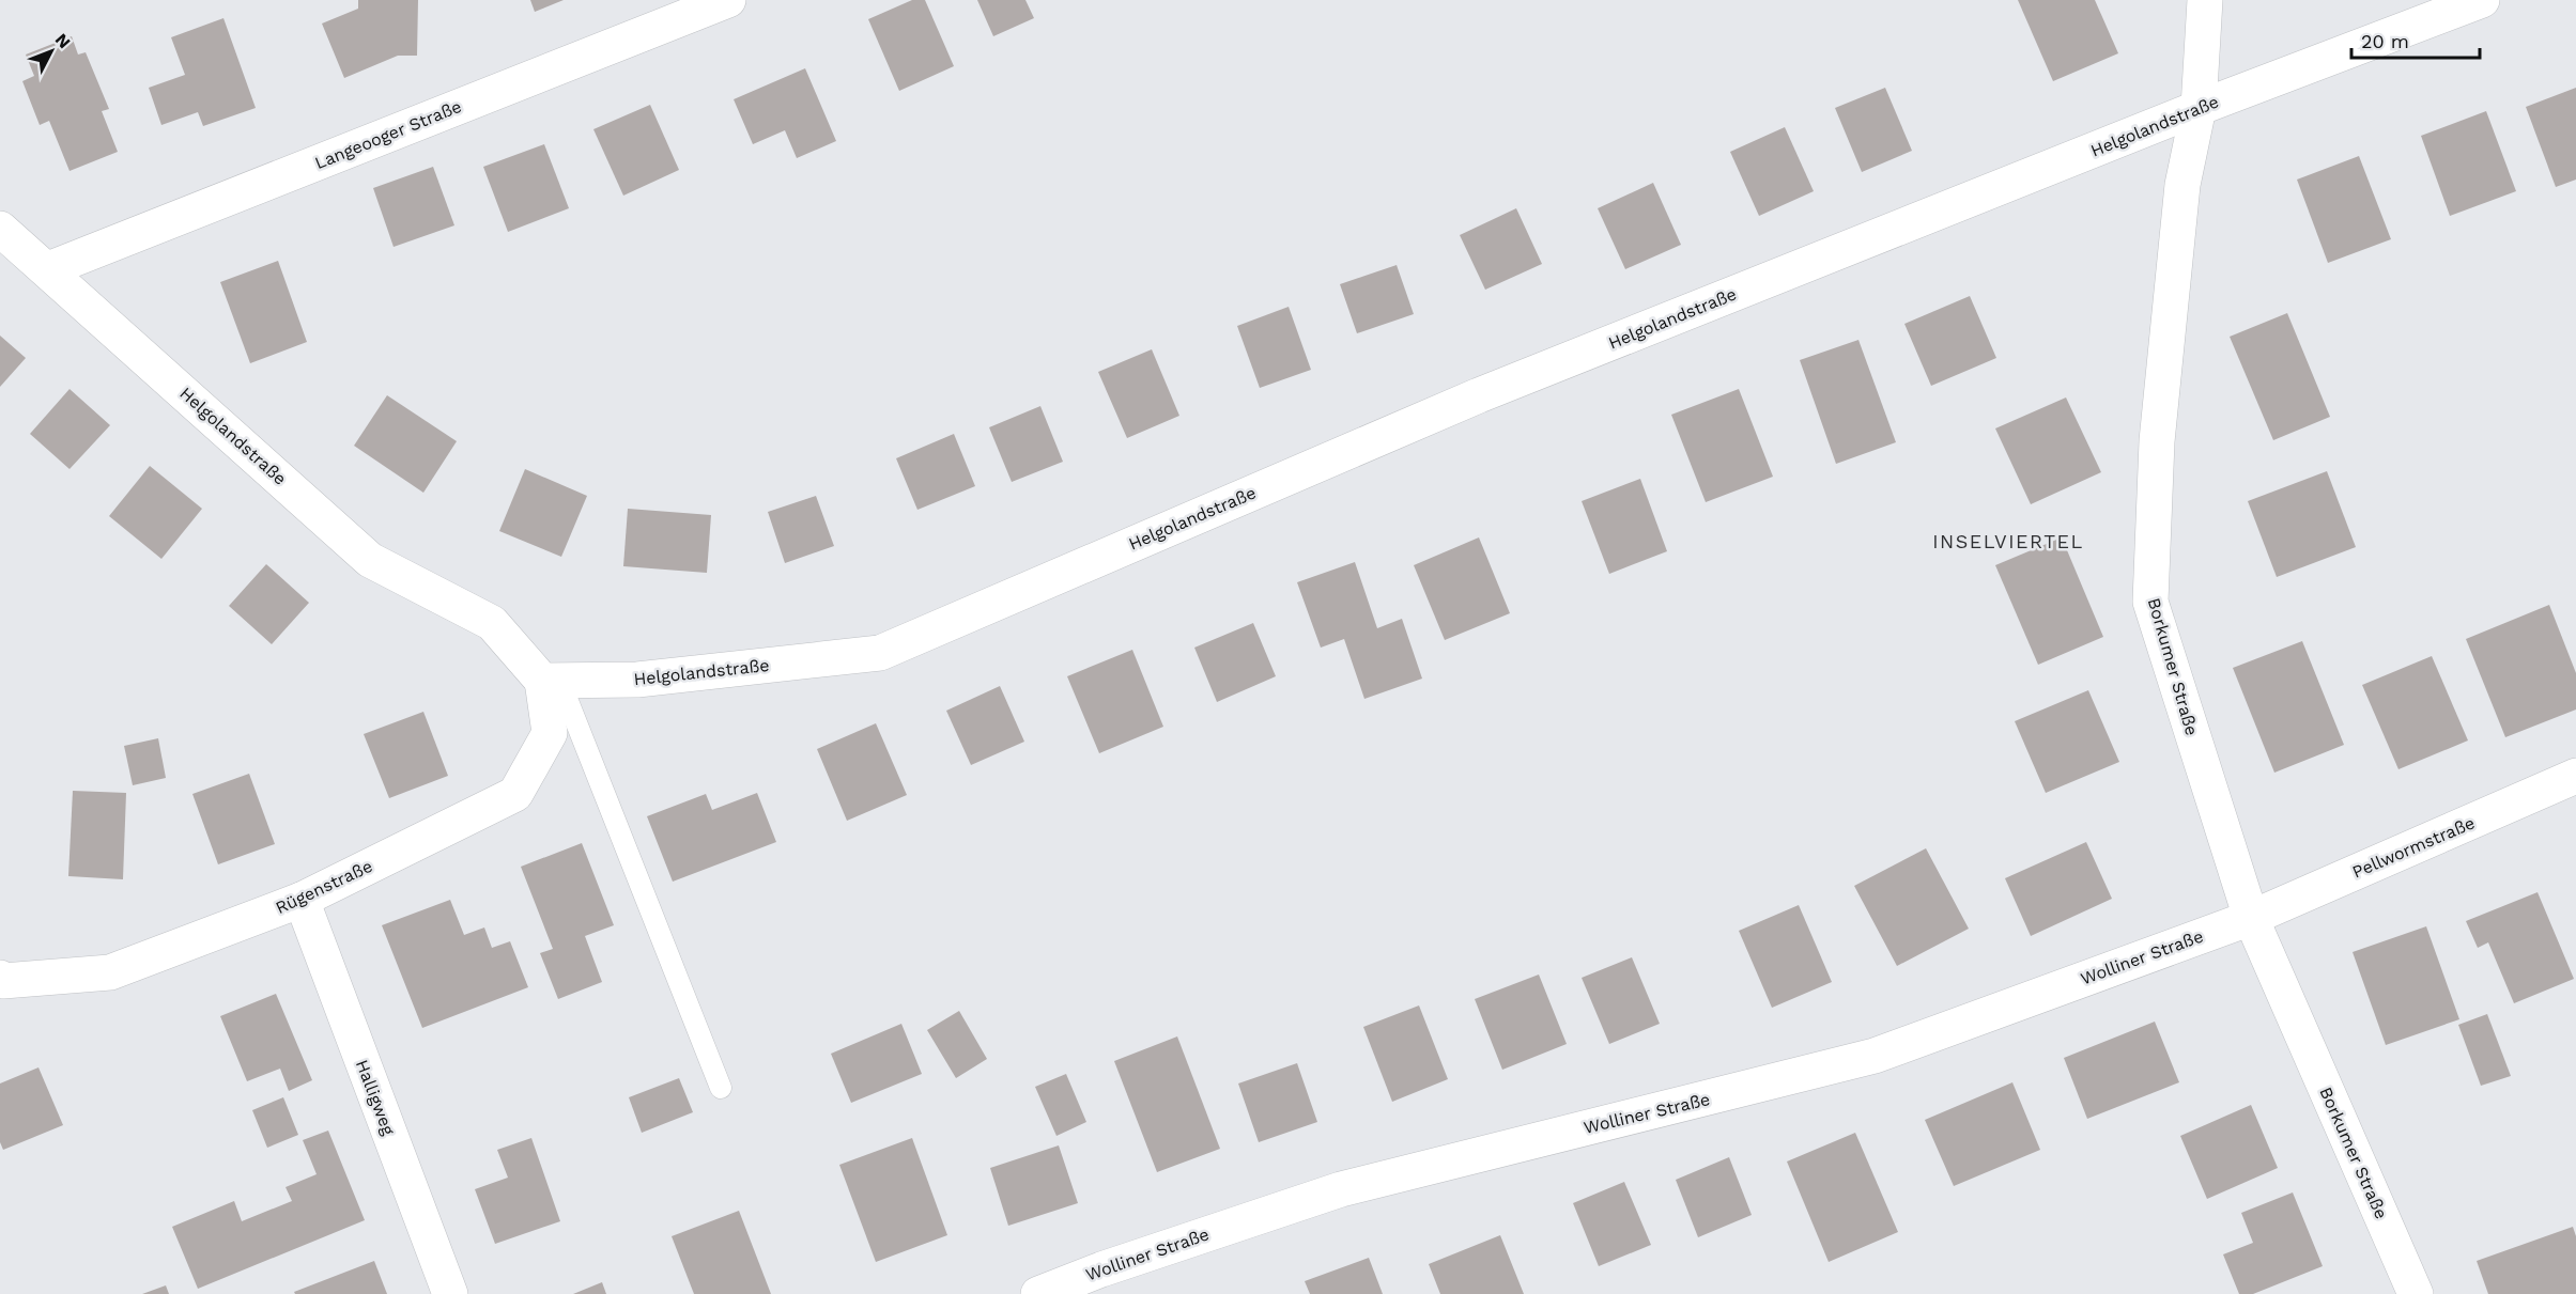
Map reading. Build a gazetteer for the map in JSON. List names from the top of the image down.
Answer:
{
  "streets": {
    "street": [
      "Helgolandstraße",
      "Langeooger Straße",
      "Borkumer Straße",
      "Pellwormstraße",
      "Rügenstraße",
      "Wolliner Straße",
      "Halligweg"
    ]
  },
  "crossings": [
    ["Helgolandstraße", "Langeooger Straße"],
    ["Helgolandstraße", "Borkumer Straße"],
    ["Helgolandstraße", "Rügenstraße"],
    ["Borkumer Straße", "Pellwormstraße"],
    ["Borkumer Straße", "Wolliner Straße"],
    ["Pellwormstraße", "Wolliner Straße"],
    ["Rügenstraße", "Halligweg"]
  ],
  "districts": ["INSELVIERTEL"],
  "scale_bar": "20 m",
  "north": "top right"
}
